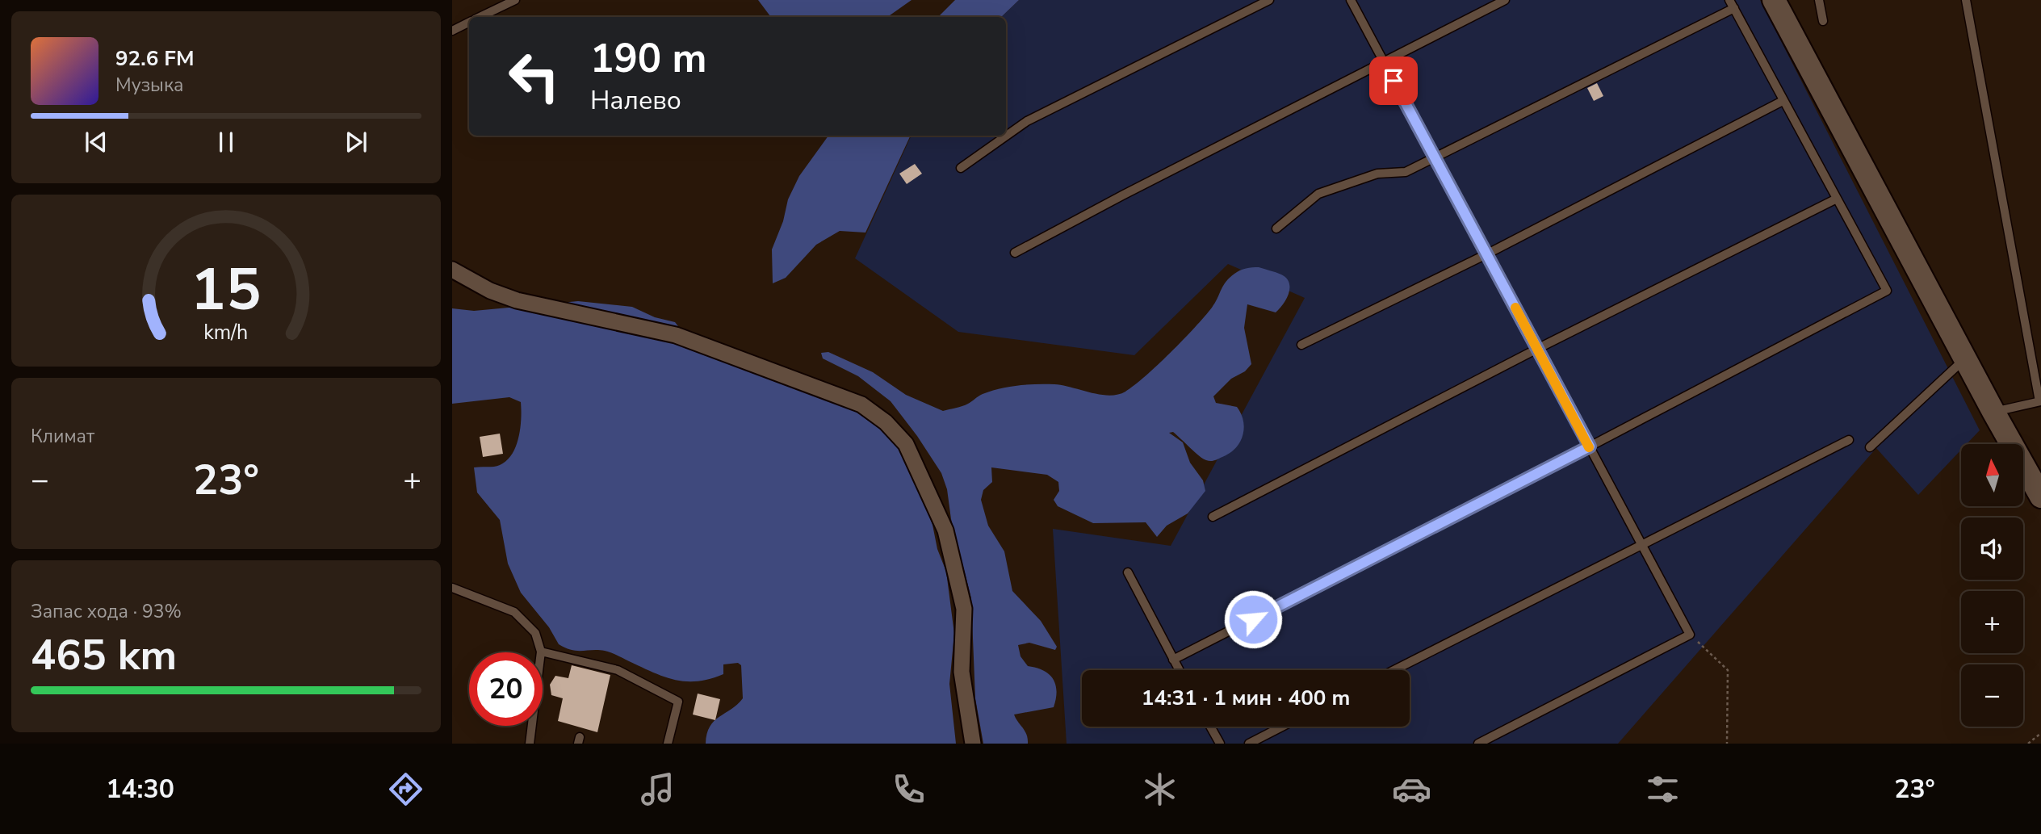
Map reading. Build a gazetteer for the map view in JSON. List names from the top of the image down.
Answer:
{
  "north": "top",
  "page": {
    "turn": ["190 m", "Налево"],
    "song": ["92.6 FM", "Музыка"],
    "tile": [
      "Климат",
      ["Запас хода · 93%", "465 km"]
    ],
    "map_buttons": ["+", "−"],
    "heat": ["−", "23°", "+"],
    "limit": "20",
    "trip": "14:31 · 1 мин · 400 m",
    "tabs": ["14:30", "23°"],
    "gauge": ["15", "km/h"]
  }
}
